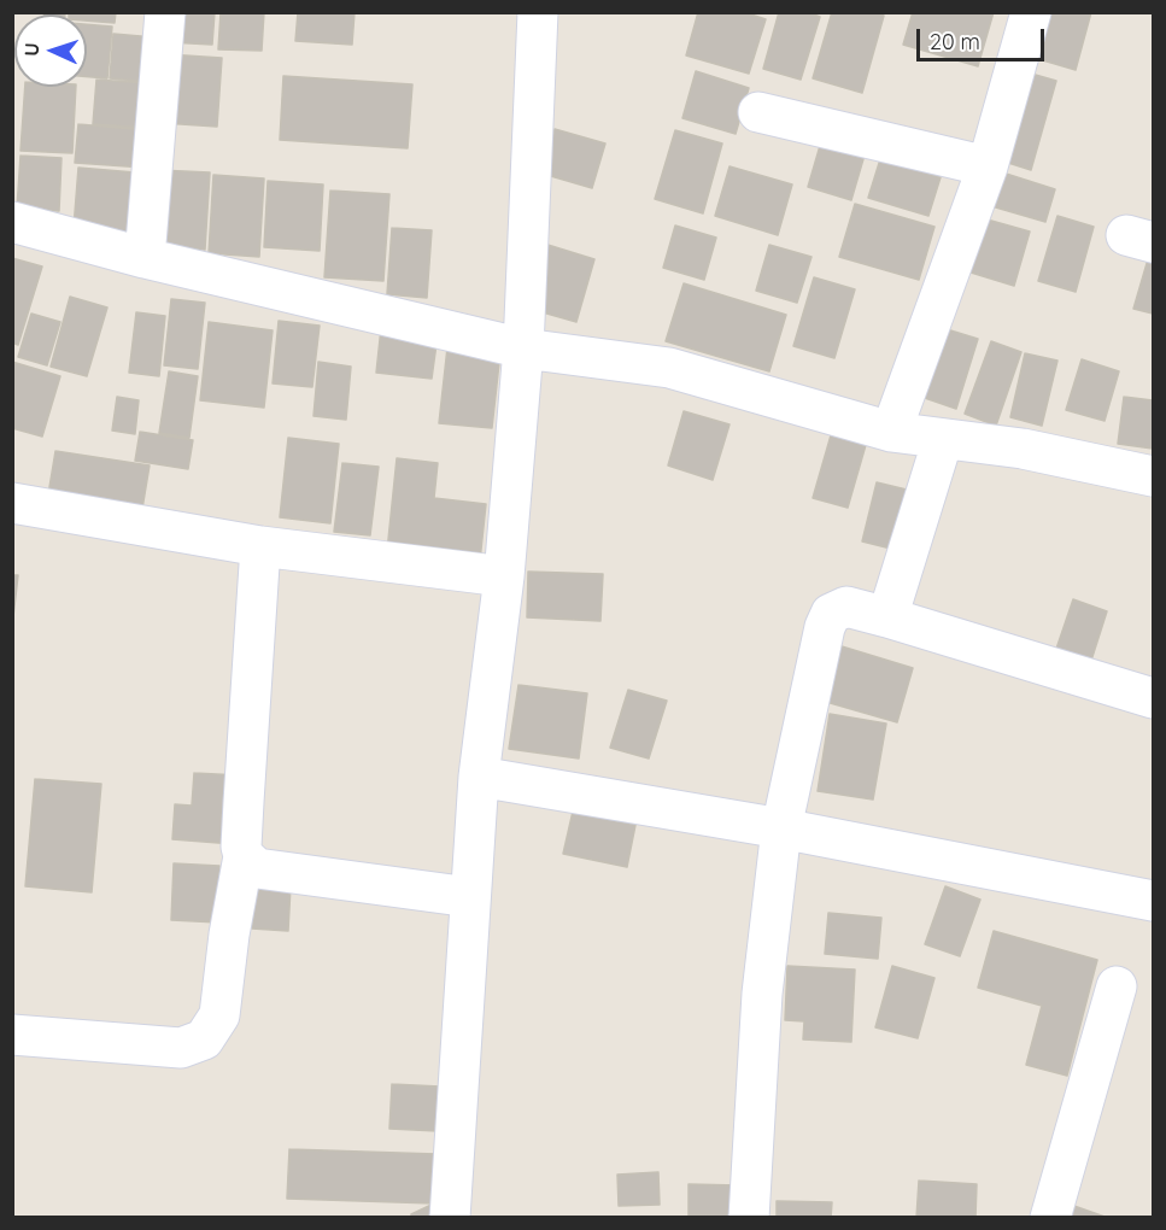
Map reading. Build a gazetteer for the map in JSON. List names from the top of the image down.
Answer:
{
  "scale_bar": "20 m",
  "north": "left"
}
